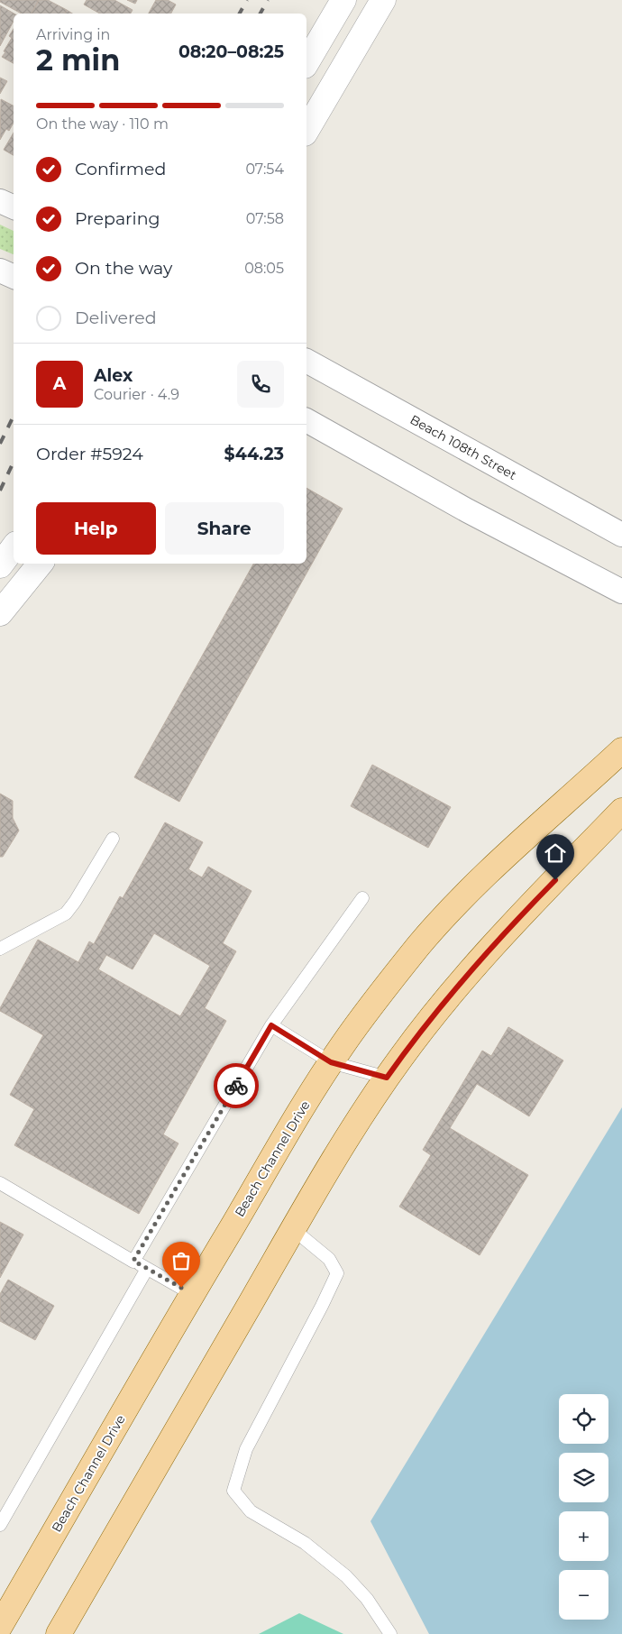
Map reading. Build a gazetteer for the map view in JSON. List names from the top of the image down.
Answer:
{
  "streets": {
    "main road": ["Beach Channel Drive"],
    "street": ["Beach 108th Street"]
  },
  "page": {
    "heading": ["2 min", "Arriving in", "08:20–08:25"],
    "panel": [
      "Alex",
      "Courier · 4.9",
      "Order #5924",
      "$44.23"
    ],
    "bar": "On the way · 110 m",
    "list": [
      ["Confirmed", "07:54"],
      ["Preparing", "07:58"],
      ["On the way", "08:05"],
      "Delivered"
    ],
    "round": "A",
    "buttons": ["Help", "Share"],
    "map_buttons": ["+", "−"]
  }
}
